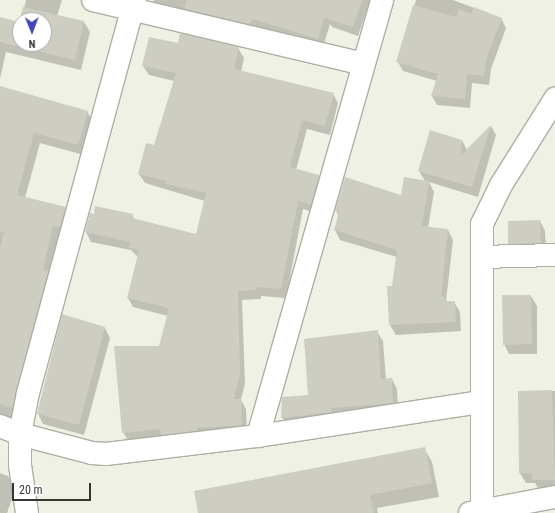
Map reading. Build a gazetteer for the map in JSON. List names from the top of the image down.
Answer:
{
  "scale_bar": "20 m",
  "north": "bottom"
}
